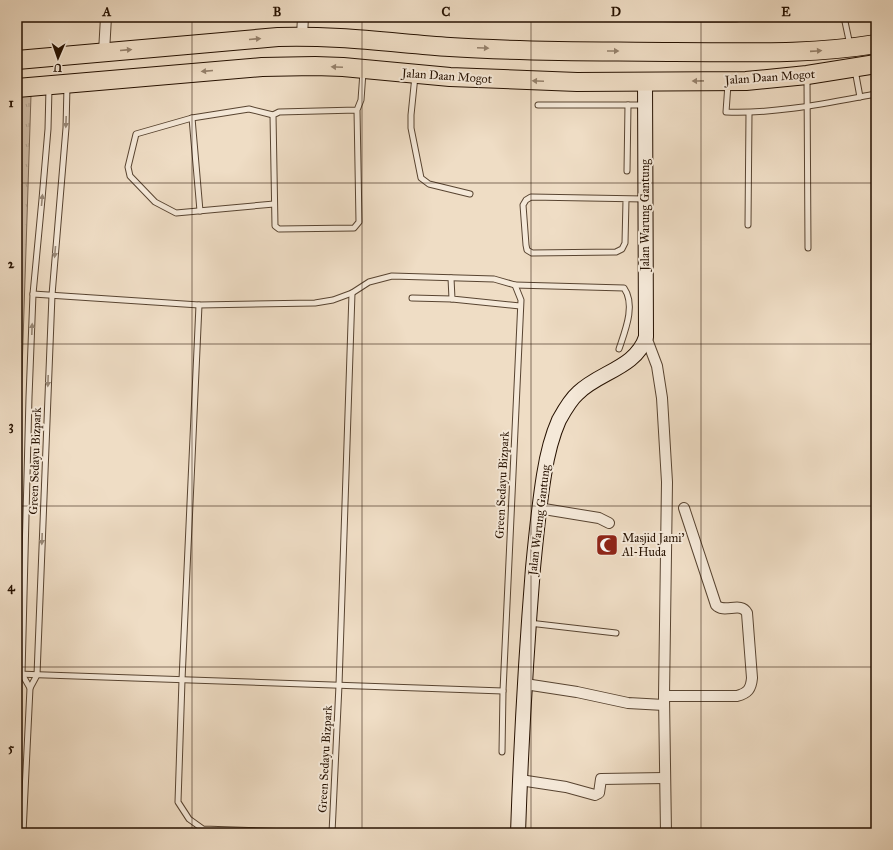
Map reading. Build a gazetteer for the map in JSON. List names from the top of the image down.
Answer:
{
  "streets": {
    "highway": ["Jalan Daan Mogot"],
    "street": ["Jalan Warung Gantung"],
    "lane": ["Green Sedayu Bizpark"]
  },
  "crossings": [
    ["Jalan Daan Mogot", "Jalan Warung Gantung"],
    ["Jalan Daan Mogot", "Green Sedayu Bizpark"]
  ],
  "places": {
    "mosque": ["Masjid Jami' Al-Huda"]
  },
  "north": "bottom",
  "grid": {
    "columns": [
      "A",
      "B",
      "C",
      "D",
      "E"
    ],
    "rows": [
      "1",
      "2",
      "3",
      "4",
      "5"
    ]
  }
}
